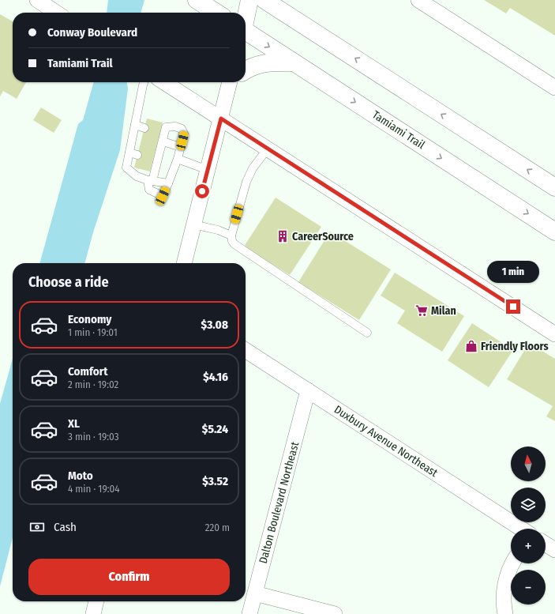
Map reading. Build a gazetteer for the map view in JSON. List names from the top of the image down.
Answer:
{
  "streets": {
    "main road": ["Tamiami Trail"],
    "street": ["Duxbury Avenue Northeast", "Dalton Boulevard Northeast"]
  },
  "crossings": [
    ["Duxbury Avenue Northeast", "Dalton Boulevard Northeast"]
  ],
  "places": {
    "building": ["CareerSource"],
    "supermarket": ["Milan"],
    "shop": ["Friendly Floors"]
  },
  "north": "top",
  "page": {
    "banner": ["Conway Boulevard", "Tamiami Trail"],
    "bubble": "1 min",
    "heading": "Choose a ride",
    "list": [
      {
        "name": "Economy",
        "note": "1 min · 19:01",
        "value": "$3.08"
      },
      {
        "name": "Comfort",
        "note": "2 min · 19:02",
        "value": "$4.16"
      },
      {
        "name": "XL",
        "note": "3 min · 19:03",
        "value": "$5.24"
      },
      {
        "name": "Moto",
        "note": "4 min · 19:04",
        "value": "$3.52"
      }
    ],
    "map_buttons": ["+", "−"],
    "pay": ["Cash", "220 m"],
    "buttons": "Confirm"
  }
}
